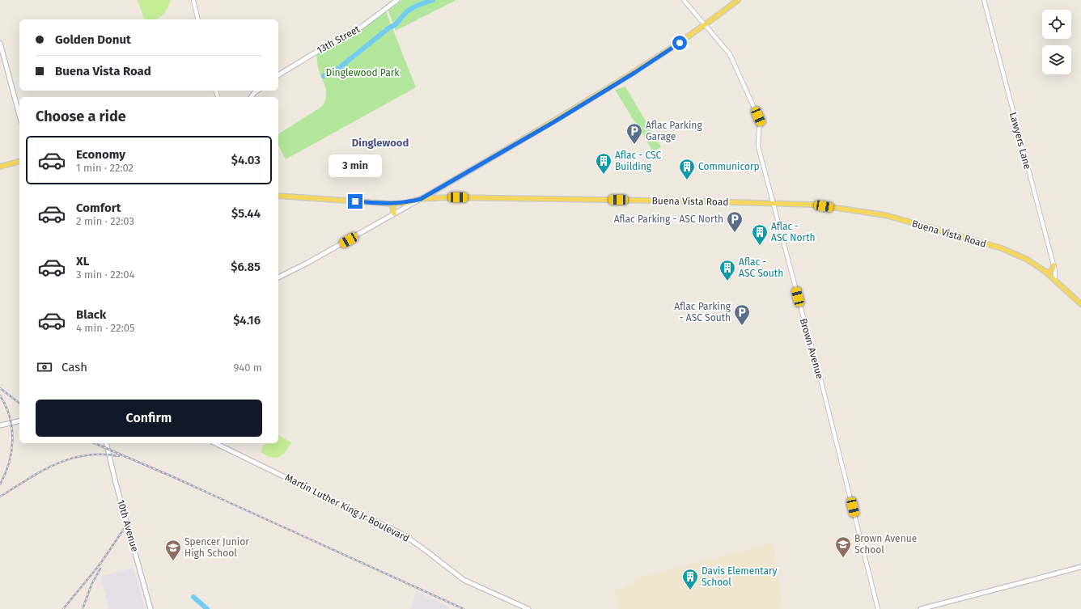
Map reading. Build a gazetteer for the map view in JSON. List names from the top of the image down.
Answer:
{
  "streets": {
    "main road": [
      "13th Street",
      "Buena Vista Road",
      "Martin Luther King Jr Boulevard",
      "10th Avenue"
    ],
    "street": ["Lawyers Lane", "Brown Avenue"]
  },
  "crossings": [
    ["Lawyers Lane", "Buena Vista Road"],
    ["Buena Vista Road", "Brown Avenue"]
  ],
  "districts": ["Dinglewood"],
  "parks": ["Dinglewood Park"],
  "places": {
    "parking": ["Aflac Parking Garage", "Aflac Parking - ASC North", "Aflac Parking - ASC South"],
    "building": [
      "Aflac - CSC Building",
      "Communicorp",
      "Aflac - ASC North",
      "Aflac - ASC South",
      "Davis Elementary School"
    ],
    "school or university": ["Brown Avenue School", "Spencer Junior High School"]
  },
  "page": {
    "banner": ["Golden Donut", "Buena Vista Road"],
    "heading": "Choose a ride",
    "list": [
      {
        "name": "Economy",
        "note": "1 min · 22:02",
        "value": "$4.03"
      },
      {
        "name": "Comfort",
        "note": "2 min · 22:03",
        "value": "$5.44"
      },
      {
        "name": "XL",
        "note": "3 min · 22:04",
        "value": "$6.85"
      },
      {
        "name": "Black",
        "note": "4 min · 22:05",
        "value": "$4.16"
      }
    ],
    "bubble": "3 min",
    "pay": ["Cash", "940 m"],
    "buttons": "Confirm"
  }
}
